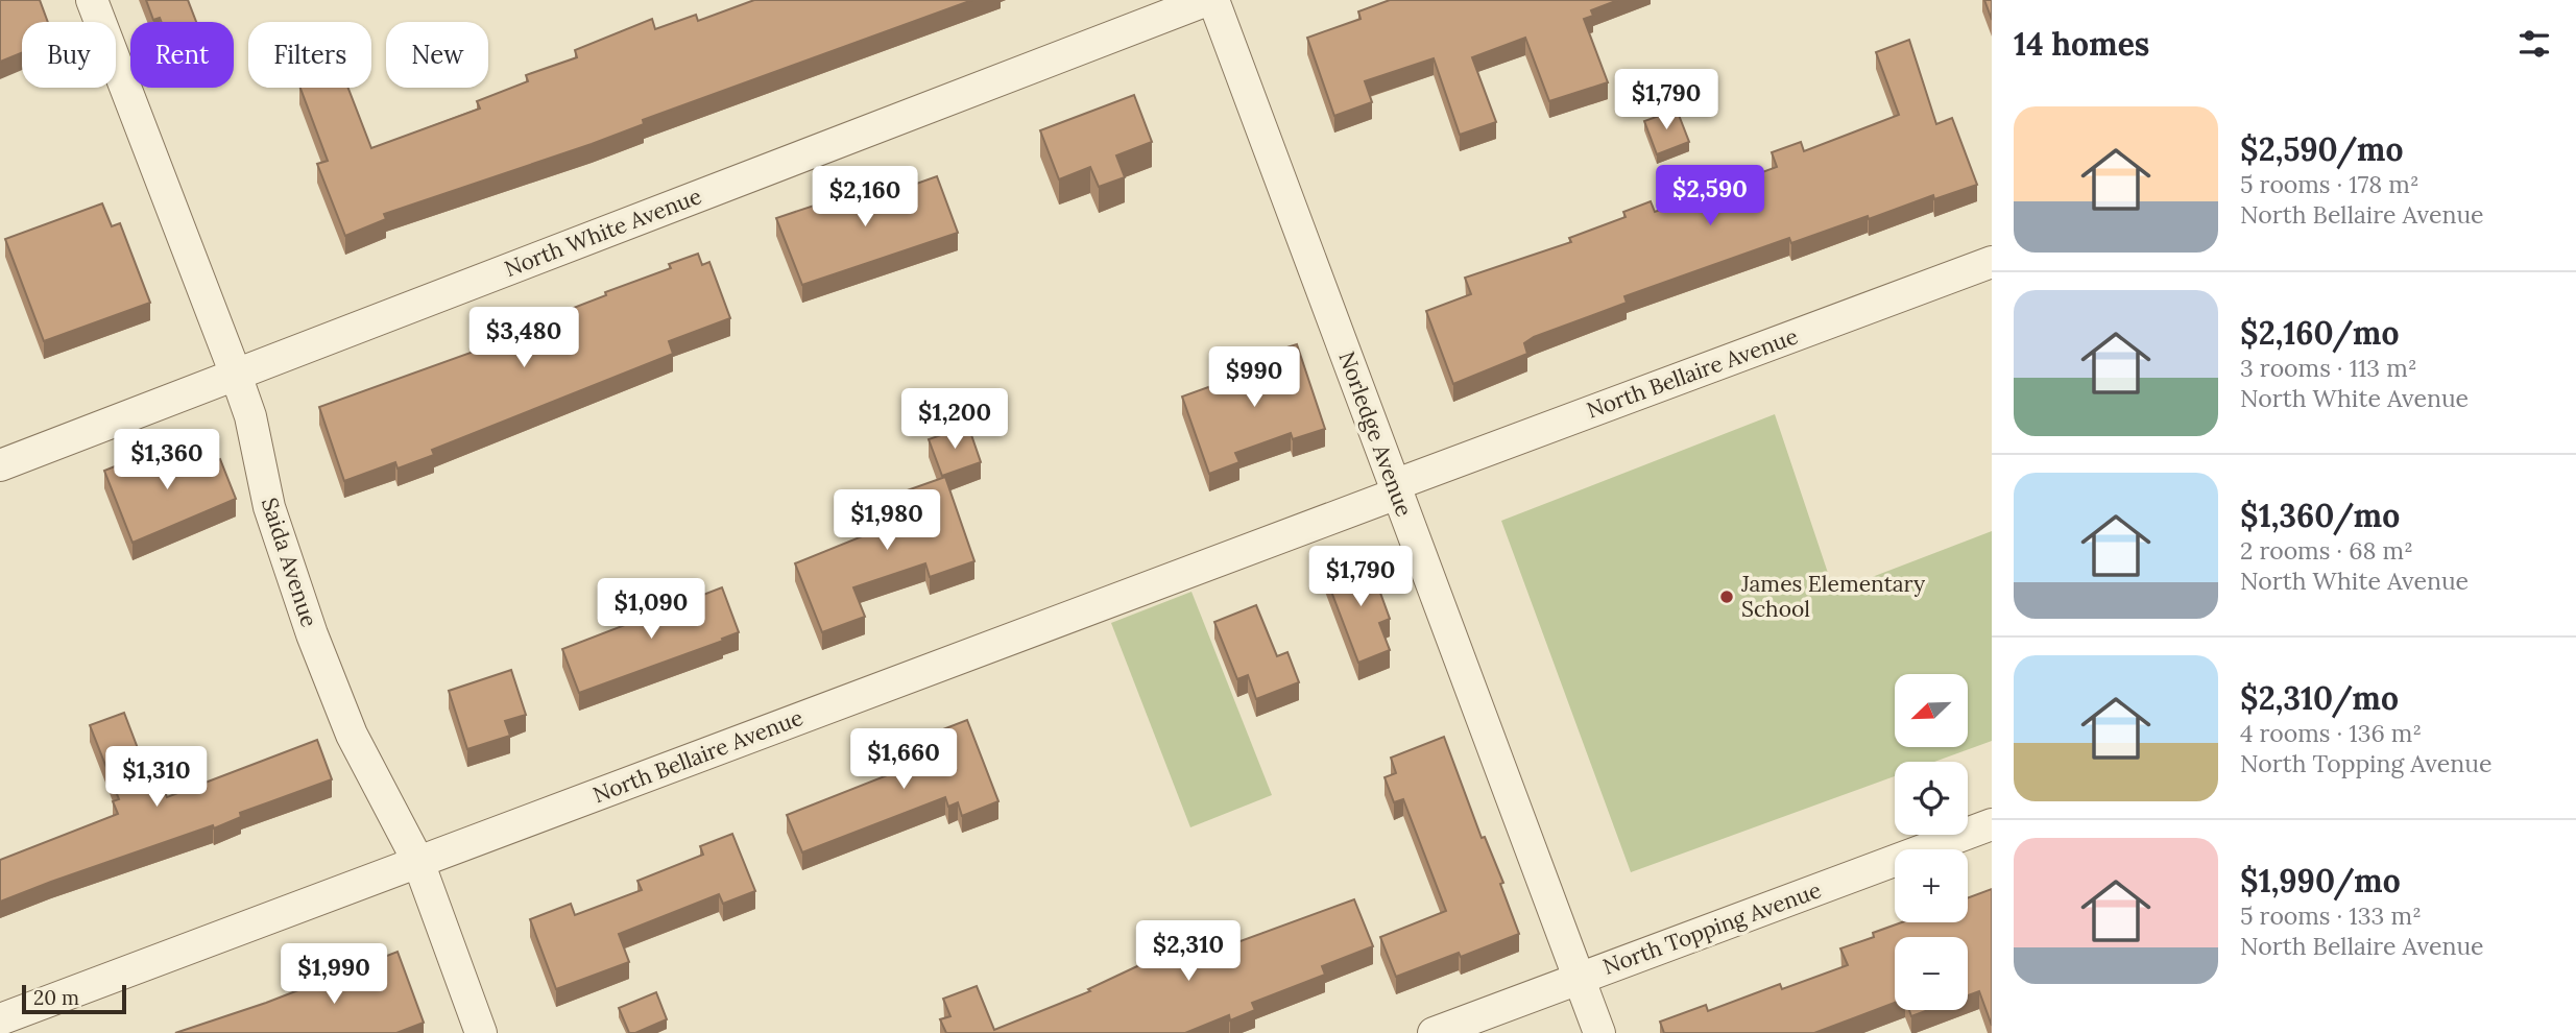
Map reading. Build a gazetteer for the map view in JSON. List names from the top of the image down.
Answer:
{
  "streets": {
    "street": [
      "North White Avenue",
      "North Bellaire Avenue",
      "Norledge Avenue",
      "Saida Avenue",
      "North Topping Avenue"
    ]
  },
  "crossings": [
    ["North White Avenue", "Saida Avenue"],
    ["North Bellaire Avenue", "Norledge Avenue"],
    ["North Bellaire Avenue", "Saida Avenue"],
    ["Norledge Avenue", "North Topping Avenue"]
  ],
  "places": ["James Elementary School"],
  "scale_bar": "20 m",
  "north": "bottom left",
  "page": {
    "heading": "14 homes",
    "chip": [
      "Buy",
      "Rent",
      "Filters",
      "New"
    ],
    "price": [
      "$1,790",
      "$2,590",
      "$2,160",
      "$3,480",
      "$990",
      "$1,200",
      "$1,360",
      "$1,980",
      "$1,790",
      "$1,090",
      "$1,660",
      "$1,310",
      "$2,310",
      "$1,990"
    ],
    "list": [
      {
        "name": "$2,590/mo",
        "note": "5 rooms · 178 m² · North Bellaire Avenue"
      },
      {
        "name": "$2,160/mo",
        "note": "3 rooms · 113 m² · North White Avenue"
      },
      {
        "name": "$1,360/mo",
        "note": "2 rooms · 68 m² · North White Avenue"
      },
      {
        "name": "$2,310/mo",
        "note": "4 rooms · 136 m² · North Topping Avenue"
      },
      {
        "name": "$1,990/mo",
        "note": "5 rooms · 133 m² · North Bellaire Avenue"
      }
    ],
    "map_buttons": ["+", "−"],
    "scale": "20 m"
  }
}
